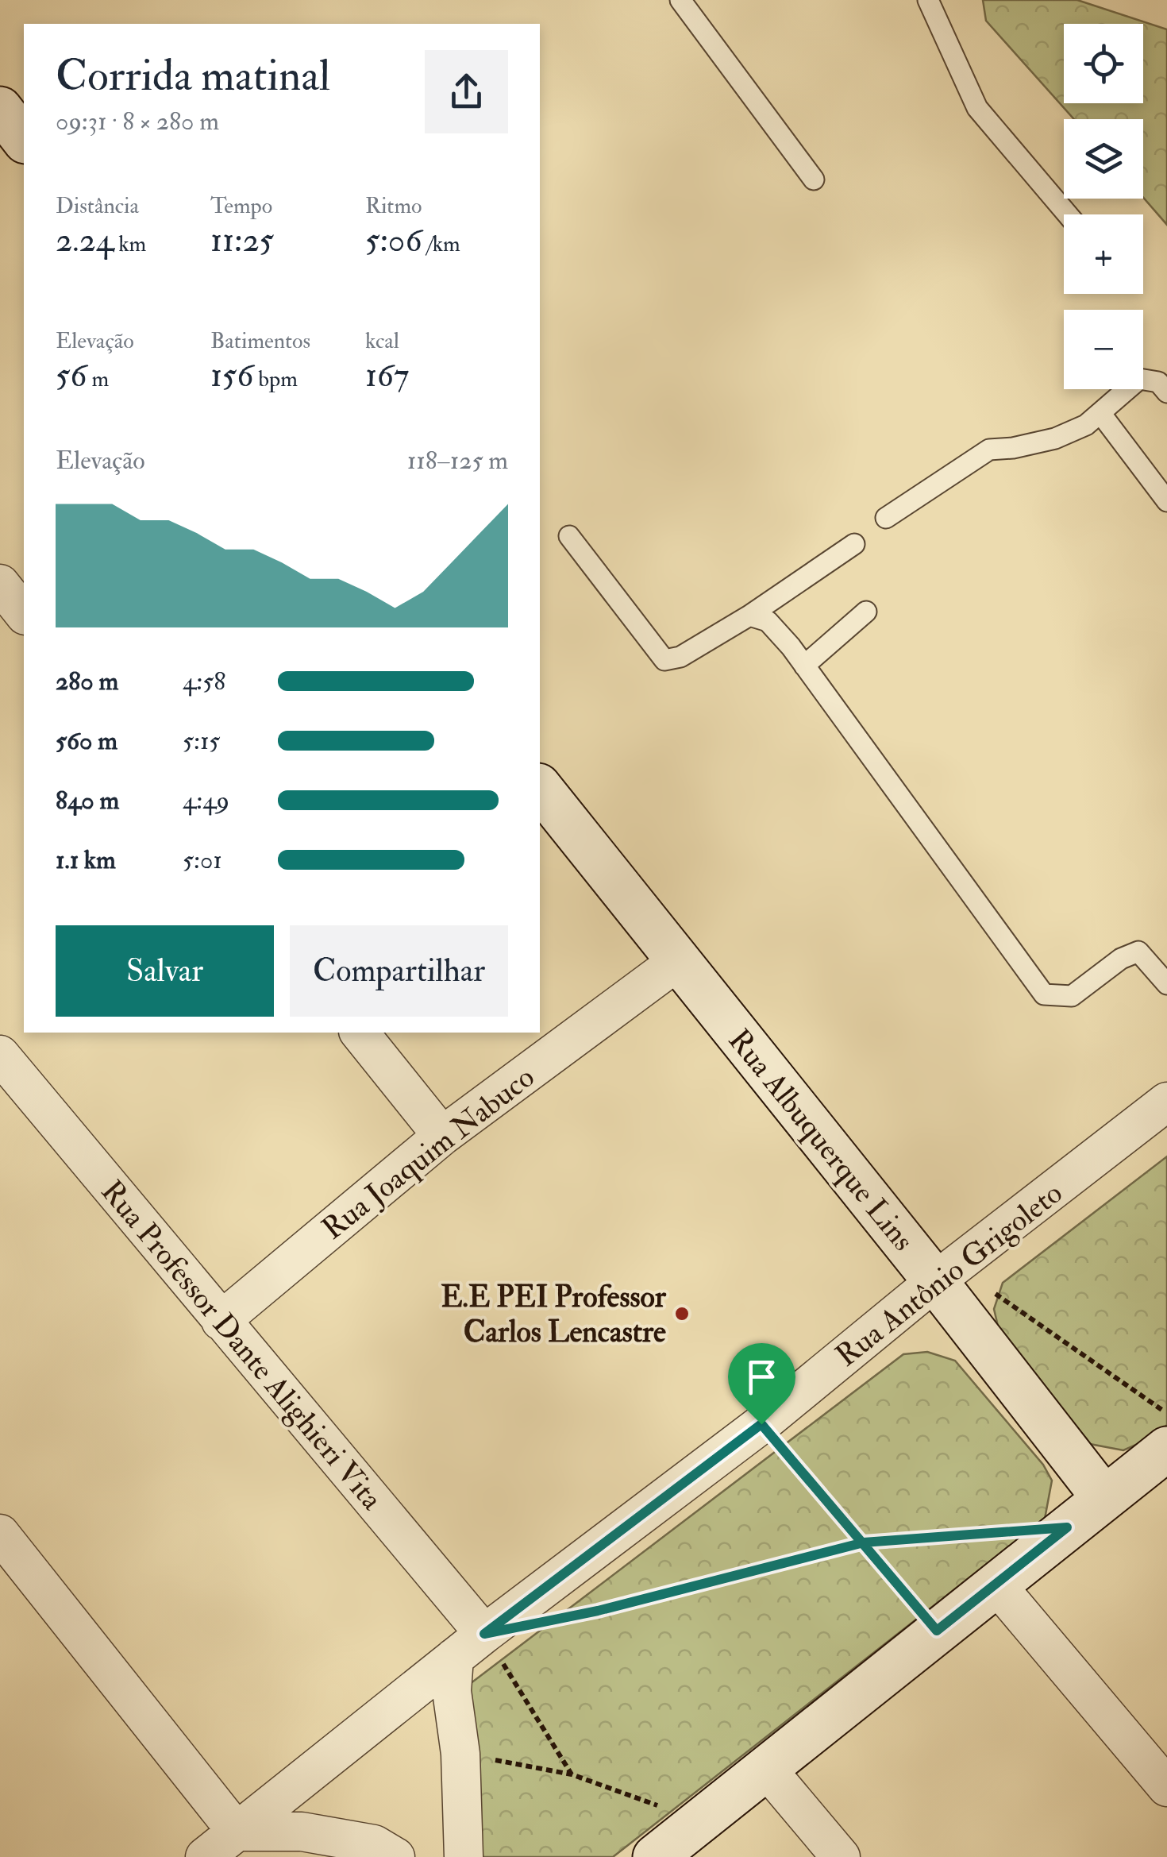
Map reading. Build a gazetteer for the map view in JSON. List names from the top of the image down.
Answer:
{
  "streets": {
    "street": [
      "Rua Albuquerque Lins",
      "Rua Joaquim Nabuco",
      "Rua Antônio Grigoleto",
      "Rua Professor Dante Alighieri Vita"
    ]
  },
  "crossings": [
    ["Rua Albuquerque Lins", "Rua Joaquim Nabuco"],
    ["Rua Albuquerque Lins", "Rua Antônio Grigoleto"],
    ["Rua Joaquim Nabuco", "Rua Professor Dante Alighieri Vita"],
    ["Rua Antônio Grigoleto", "Rua Professor Dante Alighieri Vita"]
  ],
  "places": ["E.E PEI Professor Carlos Lencastre"],
  "page": {
    "map_buttons": ["+", "−"],
    "heading": ["Corrida matinal", "09:31 · 8 × 280 m"],
    "stats": [
      ["Distância", "2.24 km"],
      ["Tempo", "11:25"],
      ["Ritmo", "5:06 /km"],
      ["Elevação", "56 m"],
      ["Batimentos", "156 bpm"],
      ["kcal", "167"]
    ],
    "chart": ["Elevação", "118–125 m"],
    "list": [
      {
        "name": "280 m",
        "note": "4:58"
      },
      {
        "name": "560 m",
        "note": "5:15"
      },
      {
        "name": "840 m",
        "note": "4:49"
      },
      {
        "name": "1.1 km",
        "note": "5:01"
      }
    ],
    "buttons": ["Salvar", "Compartilhar"]
  }
}
